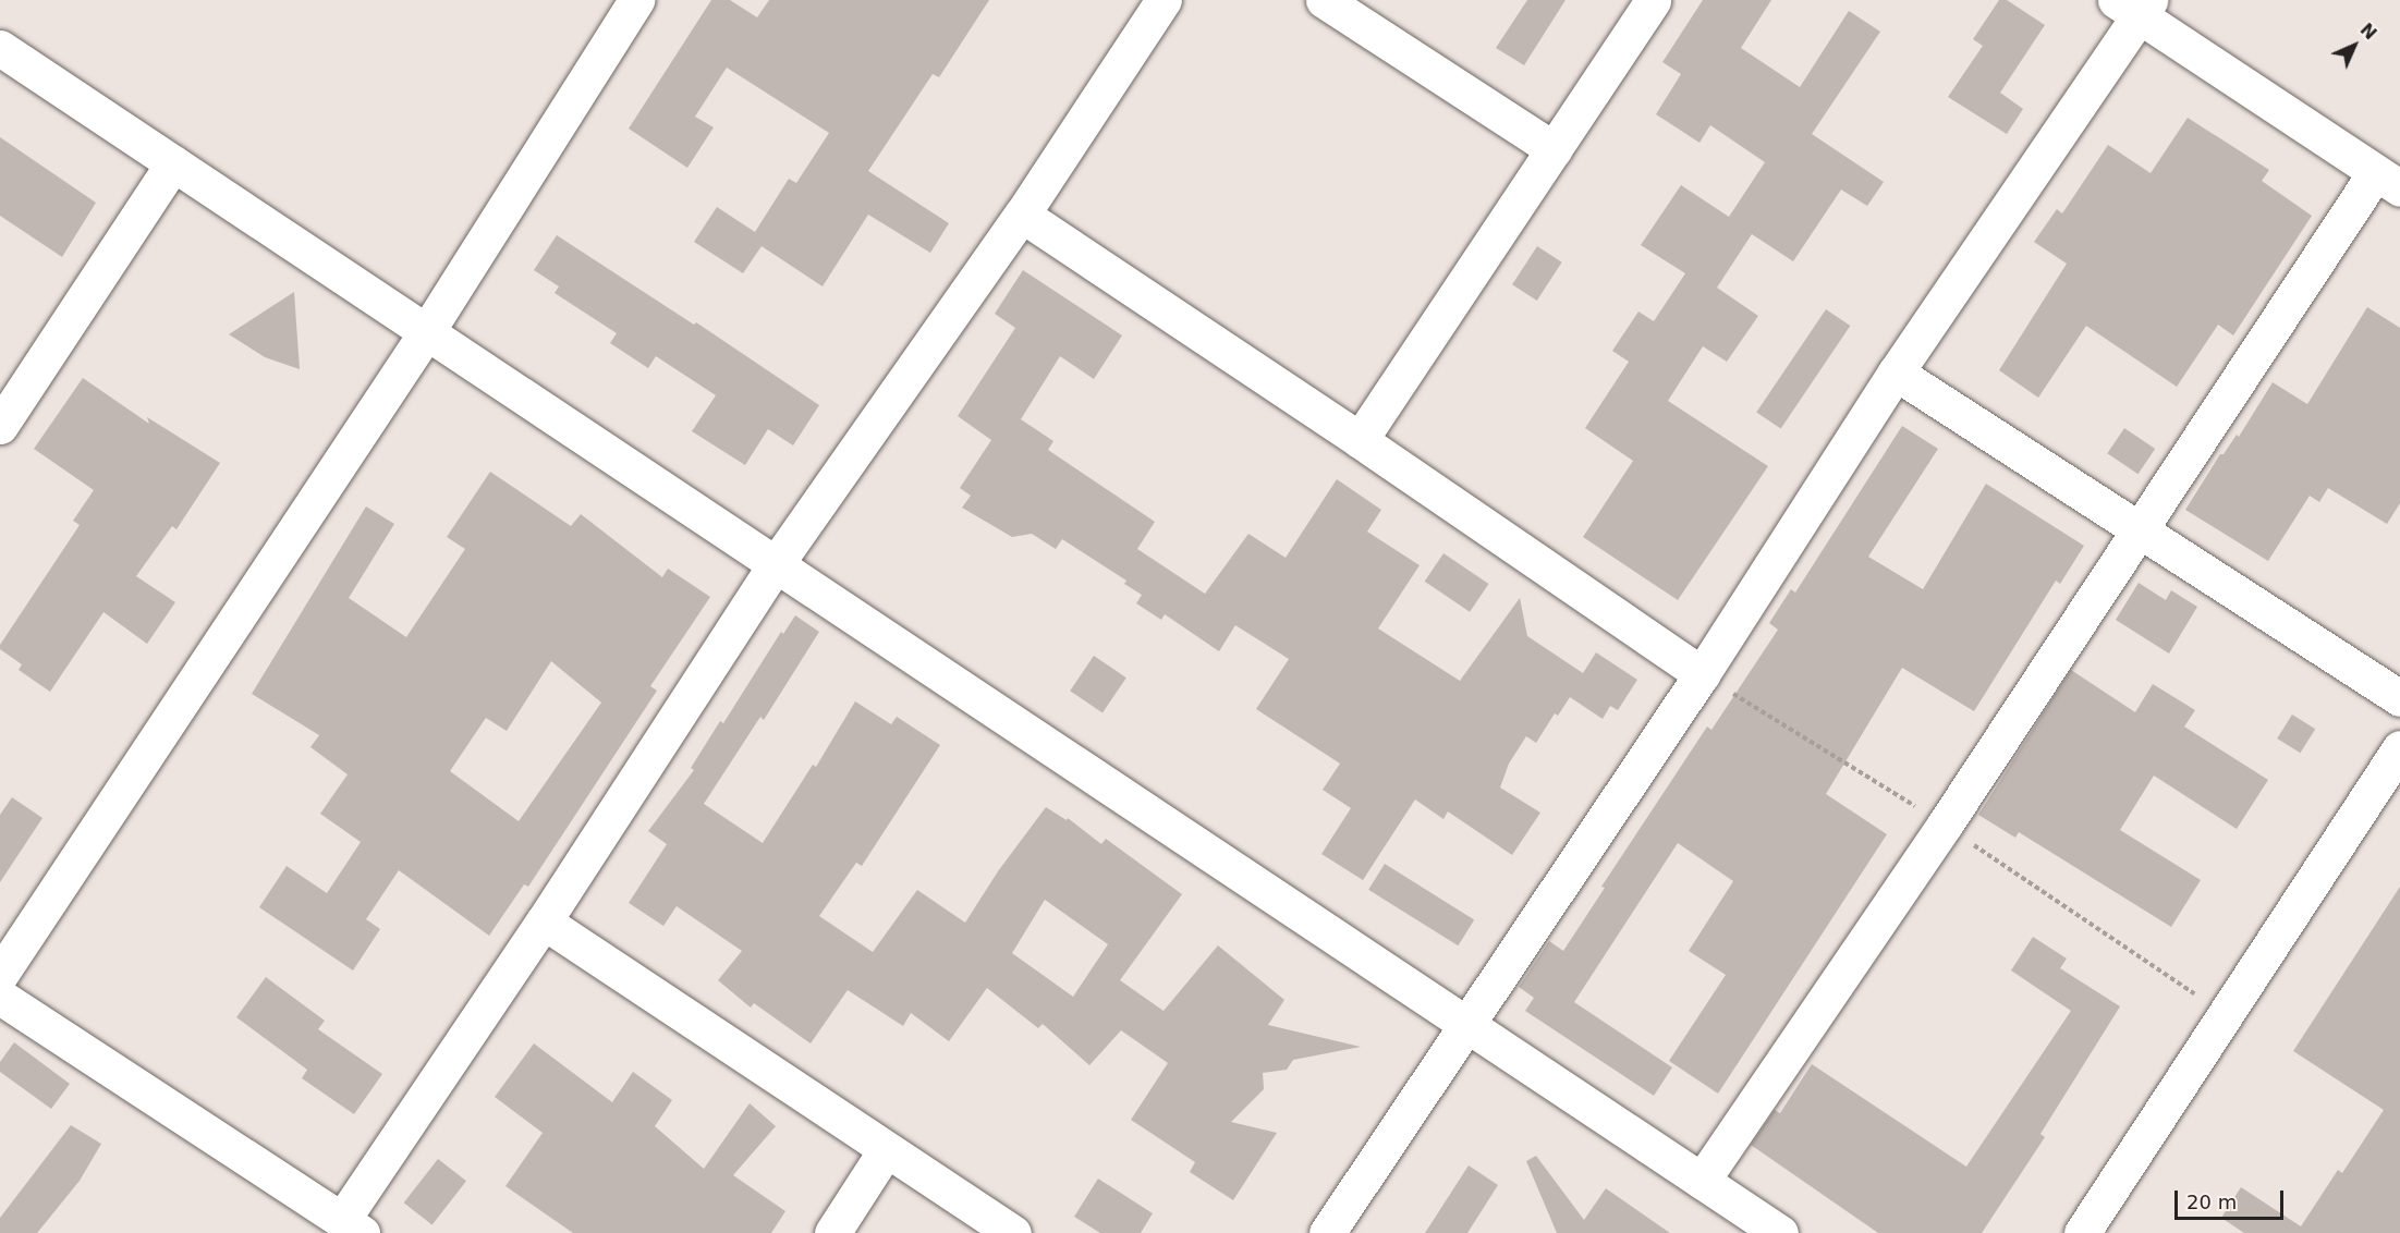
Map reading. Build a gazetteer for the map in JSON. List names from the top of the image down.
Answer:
{
  "scale_bar": "20 m",
  "north": "top right"
}
